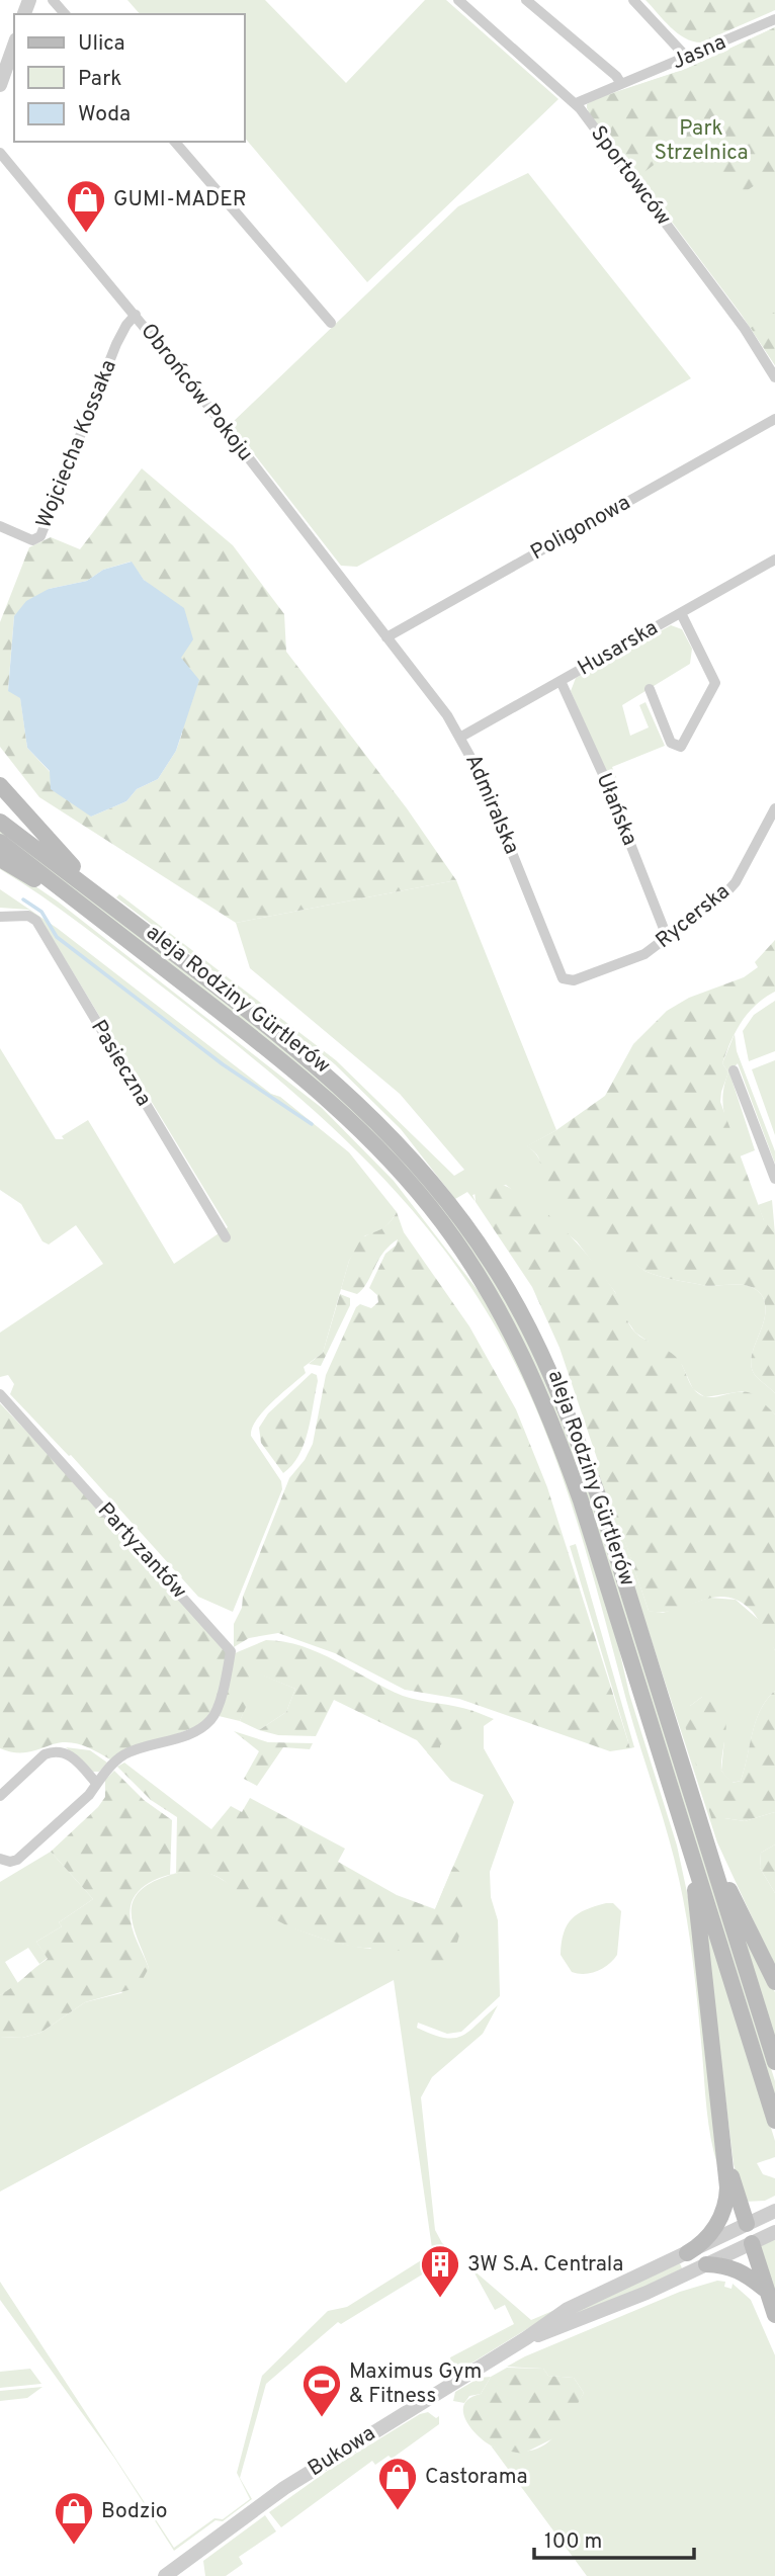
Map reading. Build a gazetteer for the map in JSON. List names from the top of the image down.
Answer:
{
  "streets": {
    "main road": ["aleja Rodziny Gürtlerów"],
    "street": [
      "Jasna",
      "Sportowców",
      "Obrońców Pokoju",
      "Wojciecha Kossaka",
      "Poligonowa",
      "Husarska",
      "Admiralska",
      "Ułańska",
      "Rycerska",
      "Pasieczna",
      "Partyzantów",
      "Bukowa"
    ]
  },
  "crossings": [
    ["Jasna", "Sportowców"],
    ["Obrońców Pokoju", "Wojciecha Kossaka"],
    ["Obrońców Pokoju", "Poligonowa"],
    ["Obrońców Pokoju", "Admiralska"],
    ["Poligonowa", "Admiralska"],
    ["Husarska", "Admiralska"],
    ["Husarska", "Ułańska"],
    ["Admiralska", "Rycerska"],
    ["Ułańska", "Rycerska"]
  ],
  "parks": ["Park Strzelnica"],
  "places": {
    "shop": ["GUMI-MADER", "Castorama", "Bodzio"],
    "building": ["3W S.A. Centrala"],
    "sports": ["Maximus Gym & Fitness"]
  },
  "legend": ["Ulica", "Park", "Woda"],
  "scale_bar": "100 m"
}
